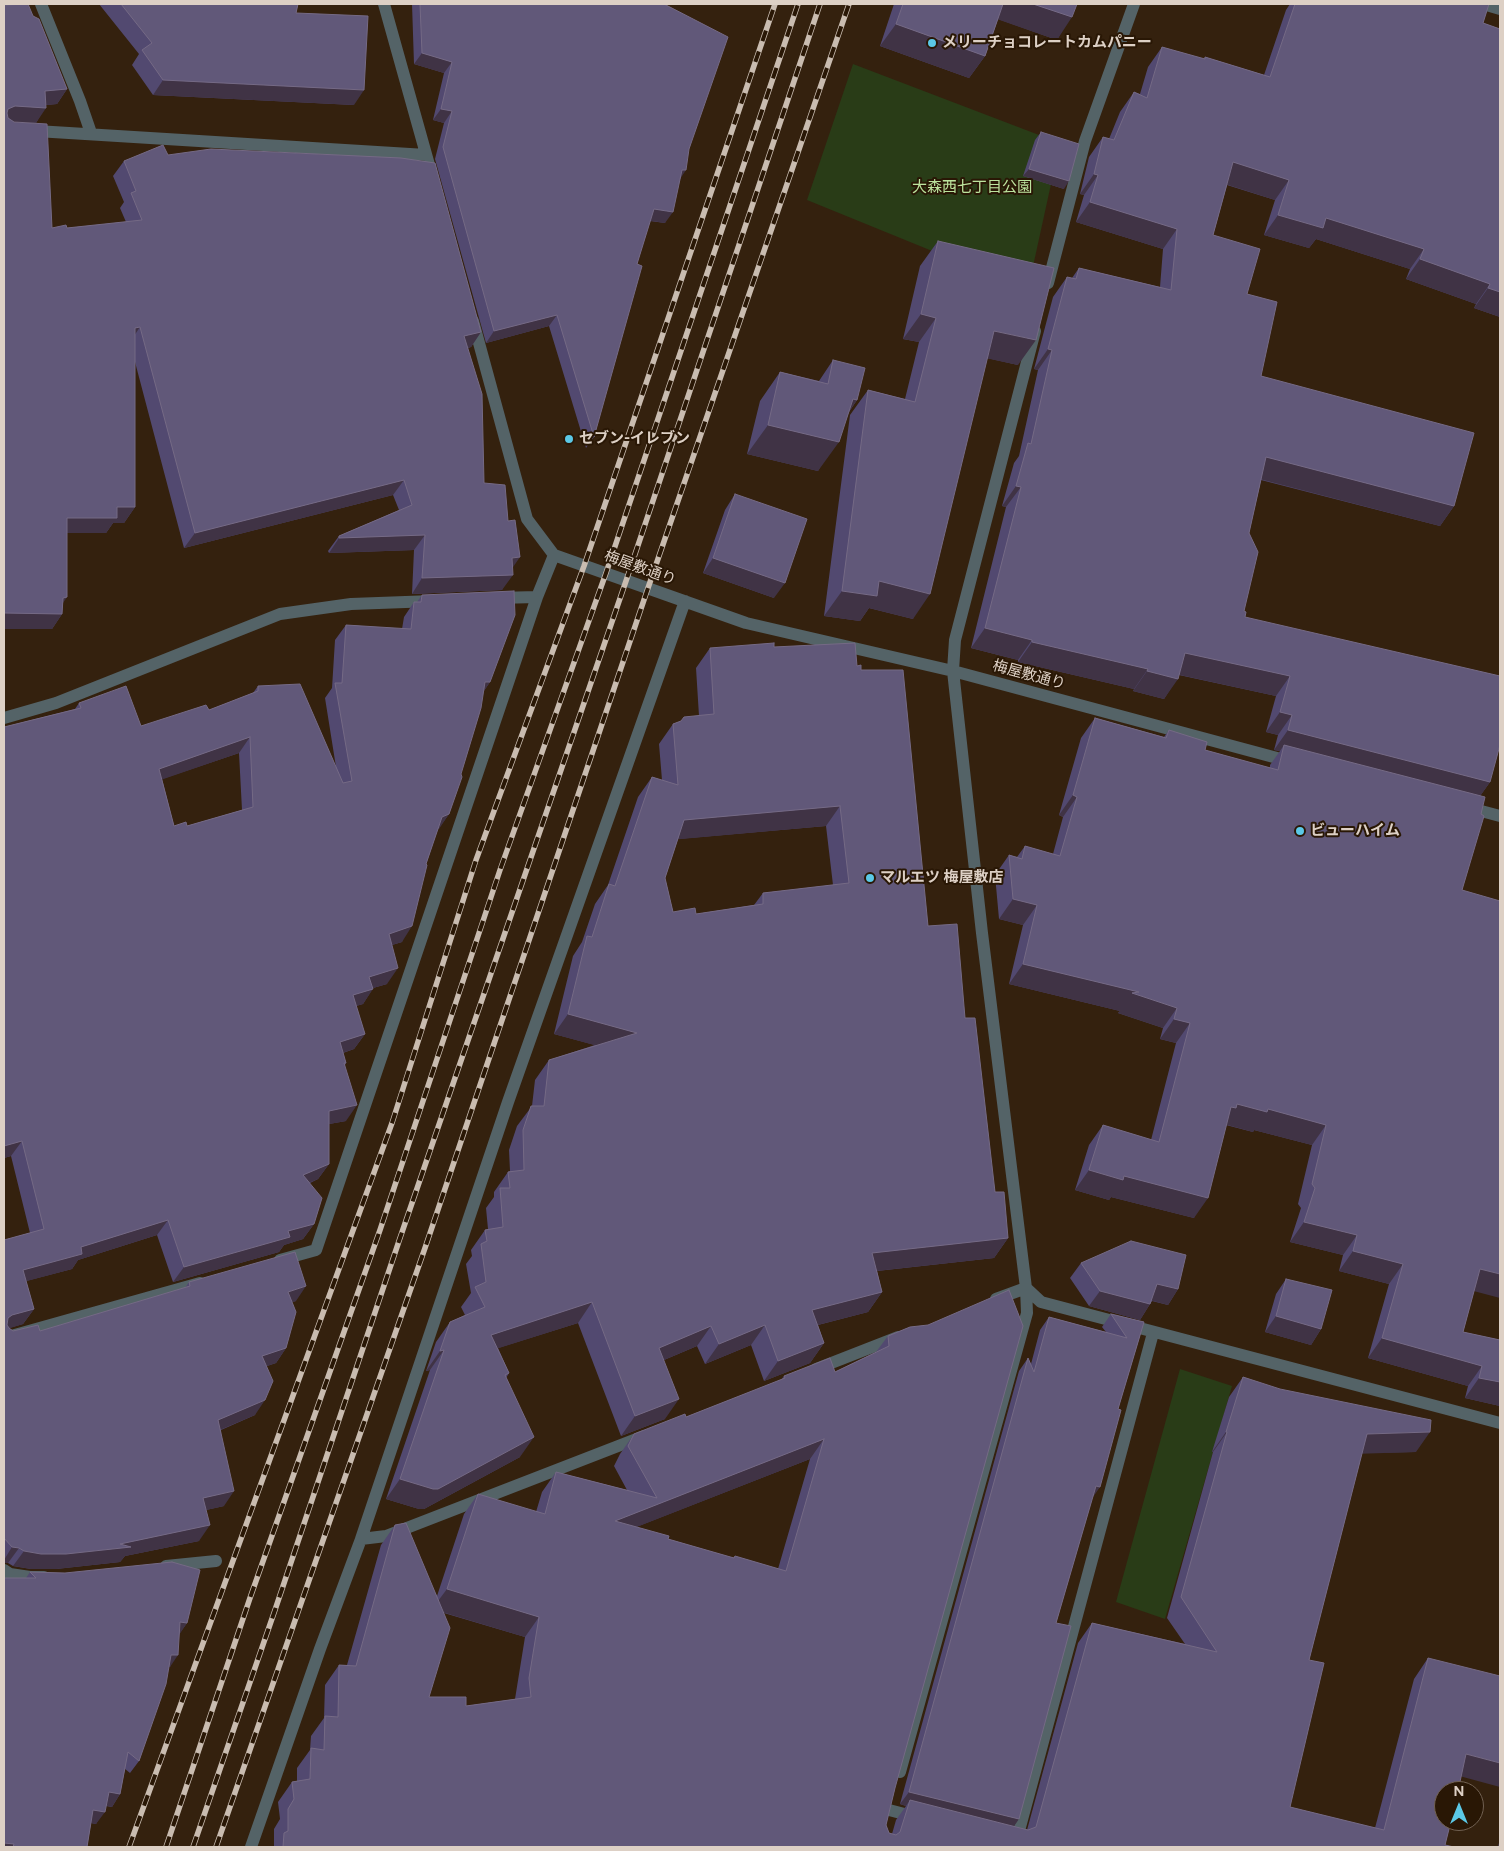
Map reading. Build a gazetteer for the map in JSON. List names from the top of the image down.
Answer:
{
  "streets": {
    "street": ["梅屋敷通り"]
  },
  "parks": ["大森西七丁目公園"],
  "places": [
    "メリーチョコレートカムパニー",
    "セブン-イレブン",
    "ビューハイム",
    "マルエツ 梅屋敷店"
  ],
  "north": "top"
}
